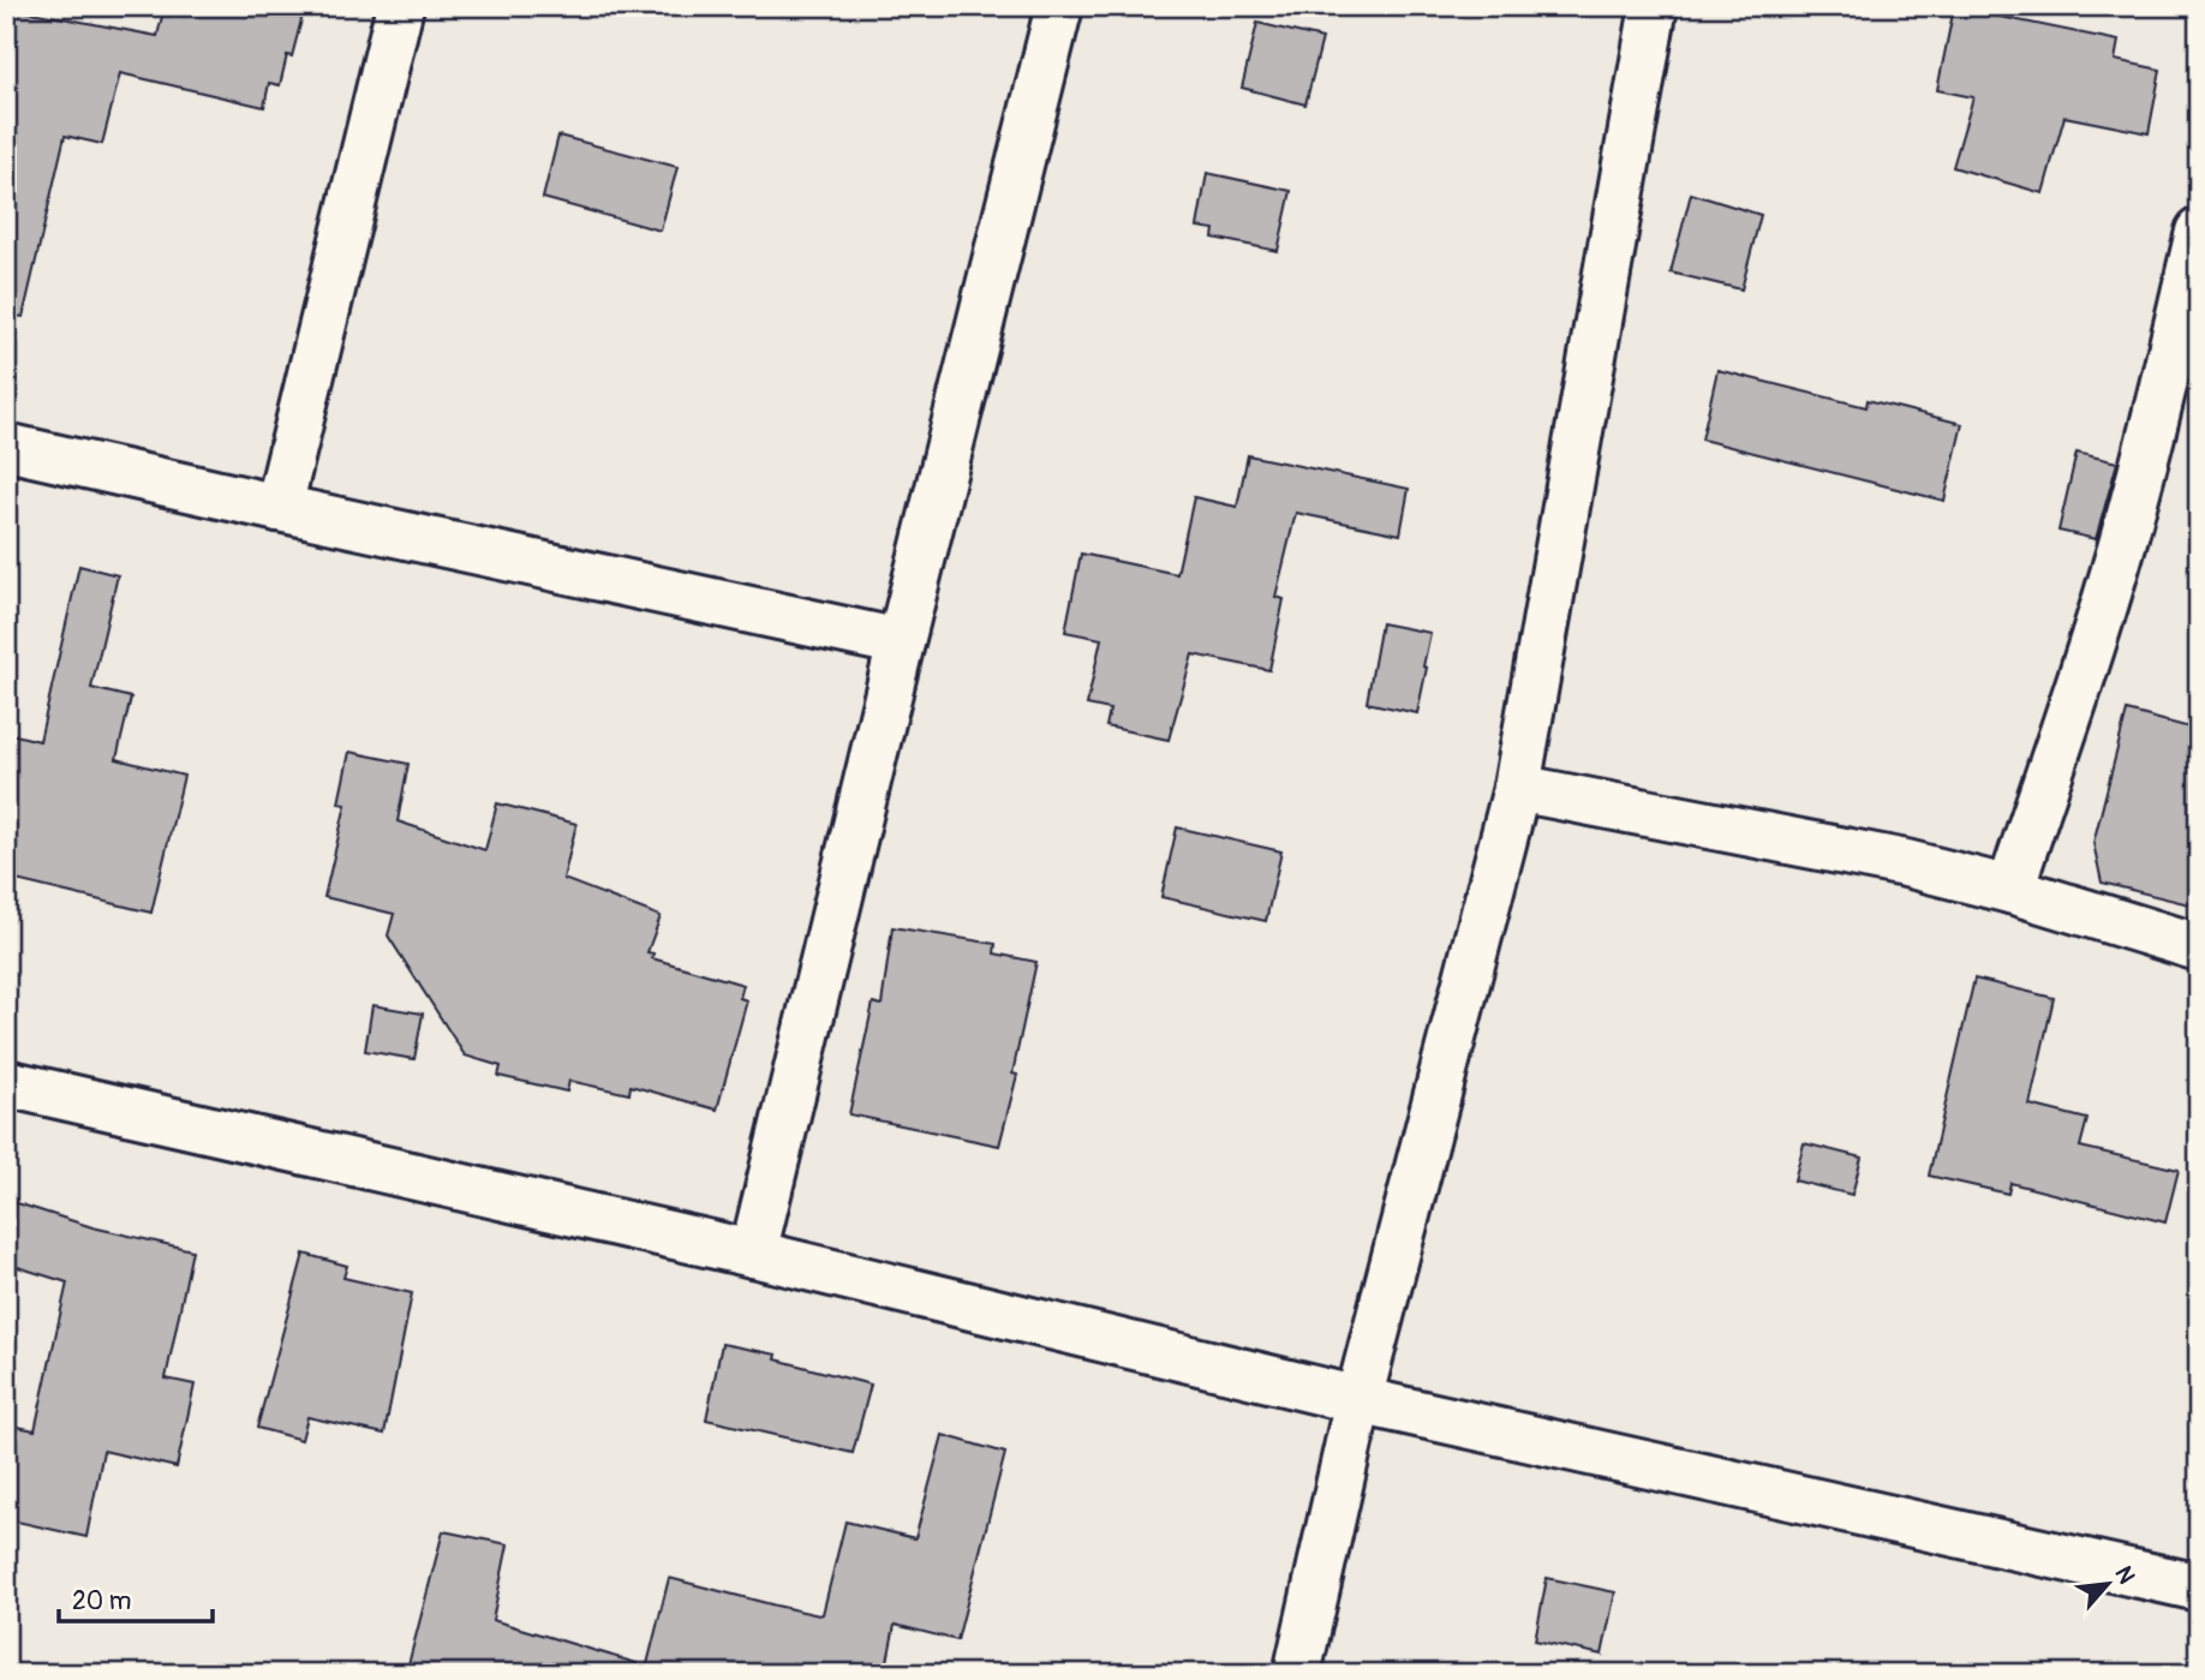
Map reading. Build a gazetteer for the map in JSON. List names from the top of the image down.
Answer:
{
  "scale_bar": "20 m",
  "north": "top right"
}
